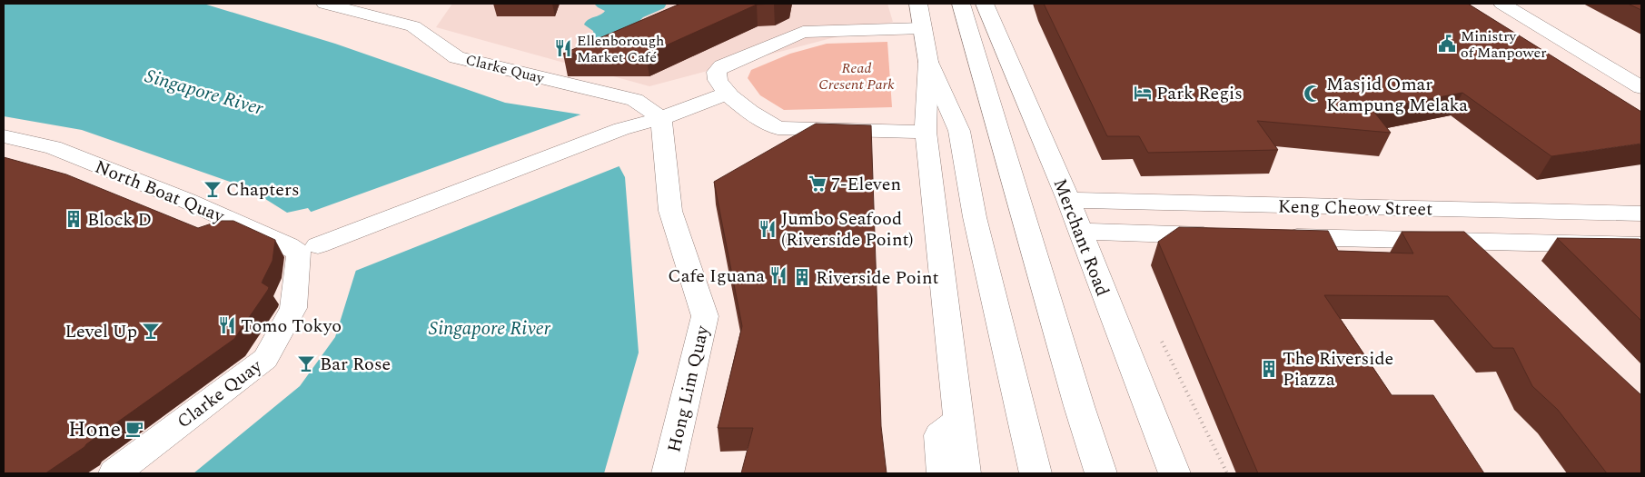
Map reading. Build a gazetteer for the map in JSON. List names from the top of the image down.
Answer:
{
  "streets": {
    "main road": [
      "Clarke Quay",
      "North Boat Quay",
      "Keng Cheow Street",
      "Merchant Road",
      "Hong Lim Quay"
    ]
  },
  "crossings": [
    ["Clarke Quay", "North Boat Quay"],
    ["Clarke Quay", "Hong Lim Quay"],
    ["Keng Cheow Street", "Merchant Road"]
  ],
  "water": ["Singapore River"],
  "parks": ["Read Cresent Park"],
  "places": {
    "public building": ["Ministry of Manpower"],
    "restaurant": [
      "Ellenborough Market Café",
      "Jumbo Seafood (Riverside Point)",
      "Cafe Iguana",
      "Tomo Tokyo"
    ],
    "hotel": ["Park Regis"],
    "mosque": ["Masjid Omar Kampung Melaka"],
    "supermarket": ["7-Eleven"],
    "bar": ["Chapters", "Level Up", "Bar Rose"],
    "building": ["Block D", "Riverside Point", "The Riverside Piazza"],
    "cafe": ["Hone"]
  }
}
